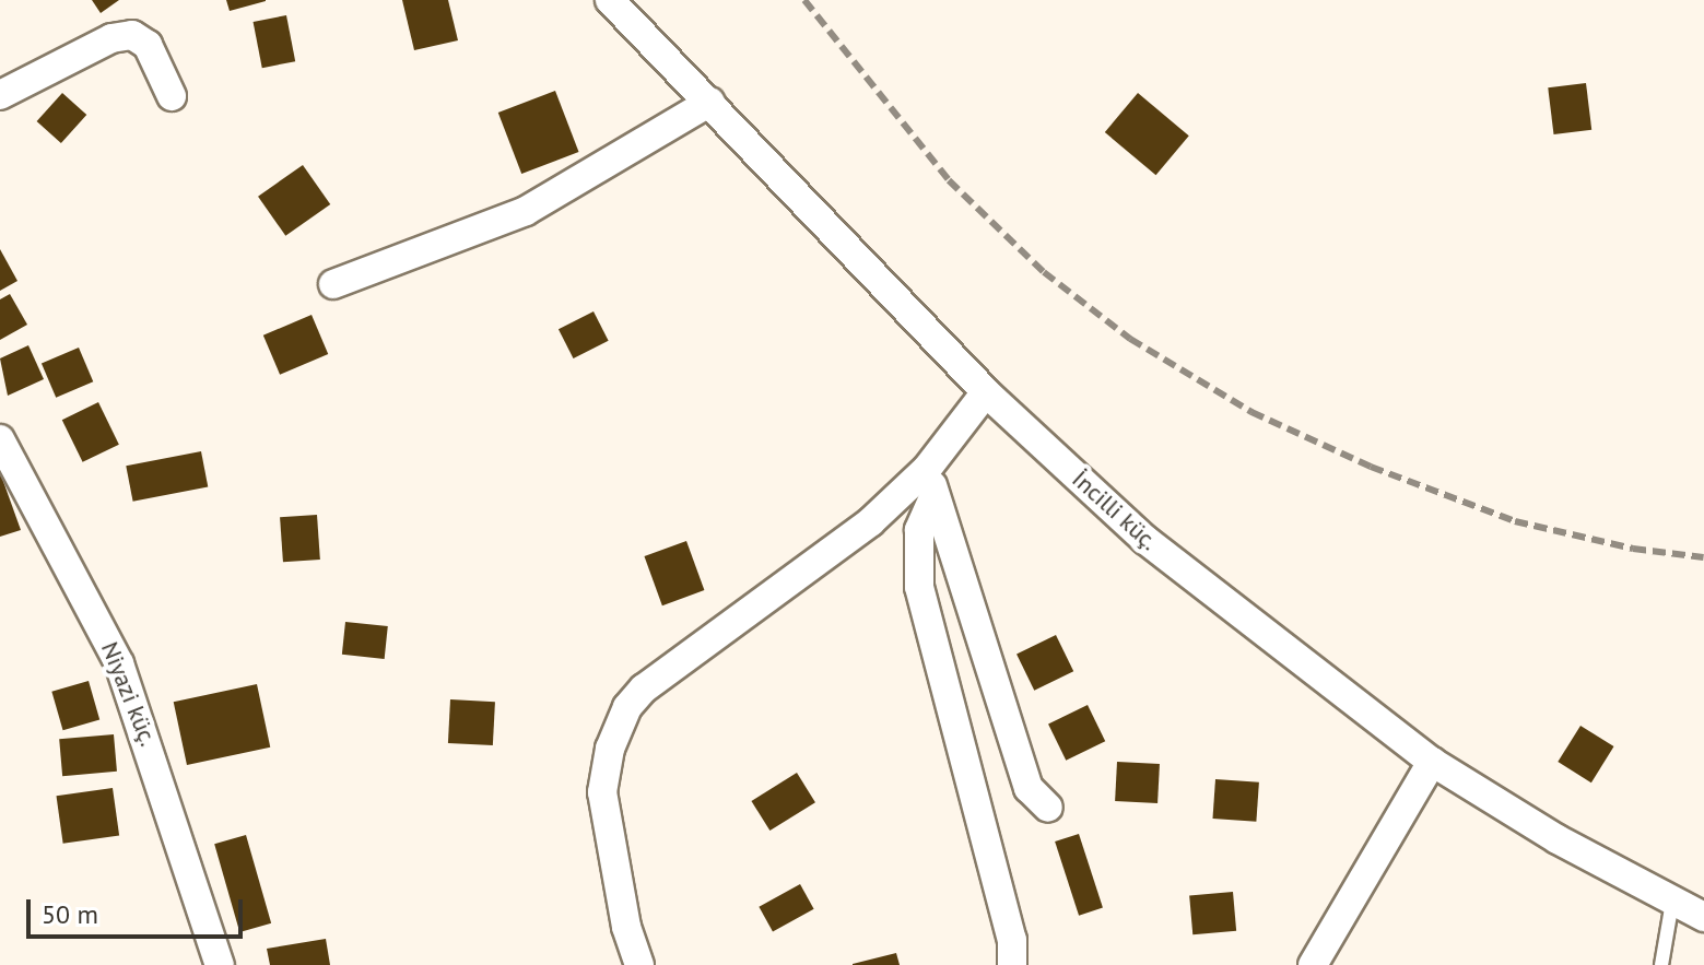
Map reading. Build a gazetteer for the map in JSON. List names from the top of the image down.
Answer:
{
  "streets": {
    "street": ["İncilli küç.", "Niyazi küç."]
  },
  "scale_bar": "50 m"
}
